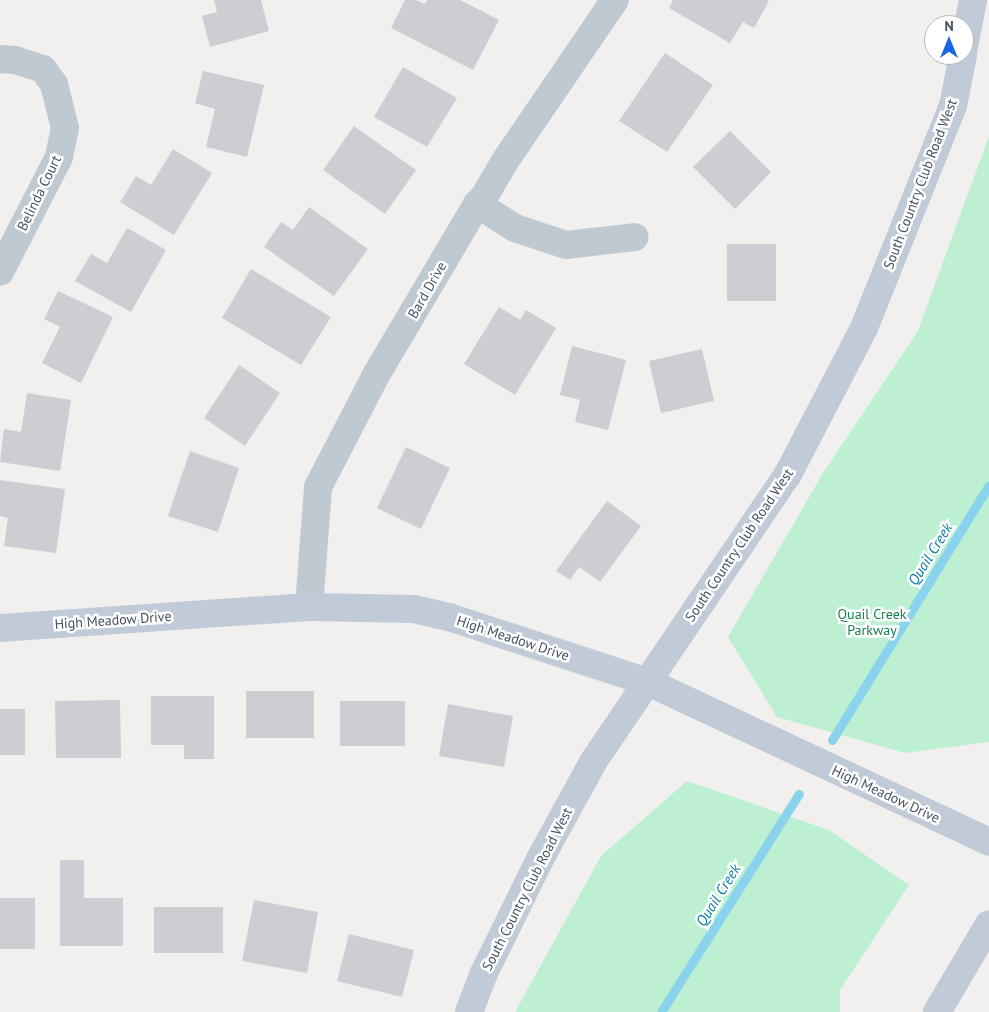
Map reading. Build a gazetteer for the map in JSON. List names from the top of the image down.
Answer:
{
  "streets": {
    "street": [
      "South Country Club Road West",
      "Belinda Court",
      "Bard Drive",
      "High Meadow Drive"
    ]
  },
  "crossings": [
    ["South Country Club Road West", "High Meadow Drive"],
    ["Bard Drive", "High Meadow Drive"]
  ],
  "water": ["Quail Creek"],
  "parks": ["Quail Creek Parkway"],
  "north": "top"
}
